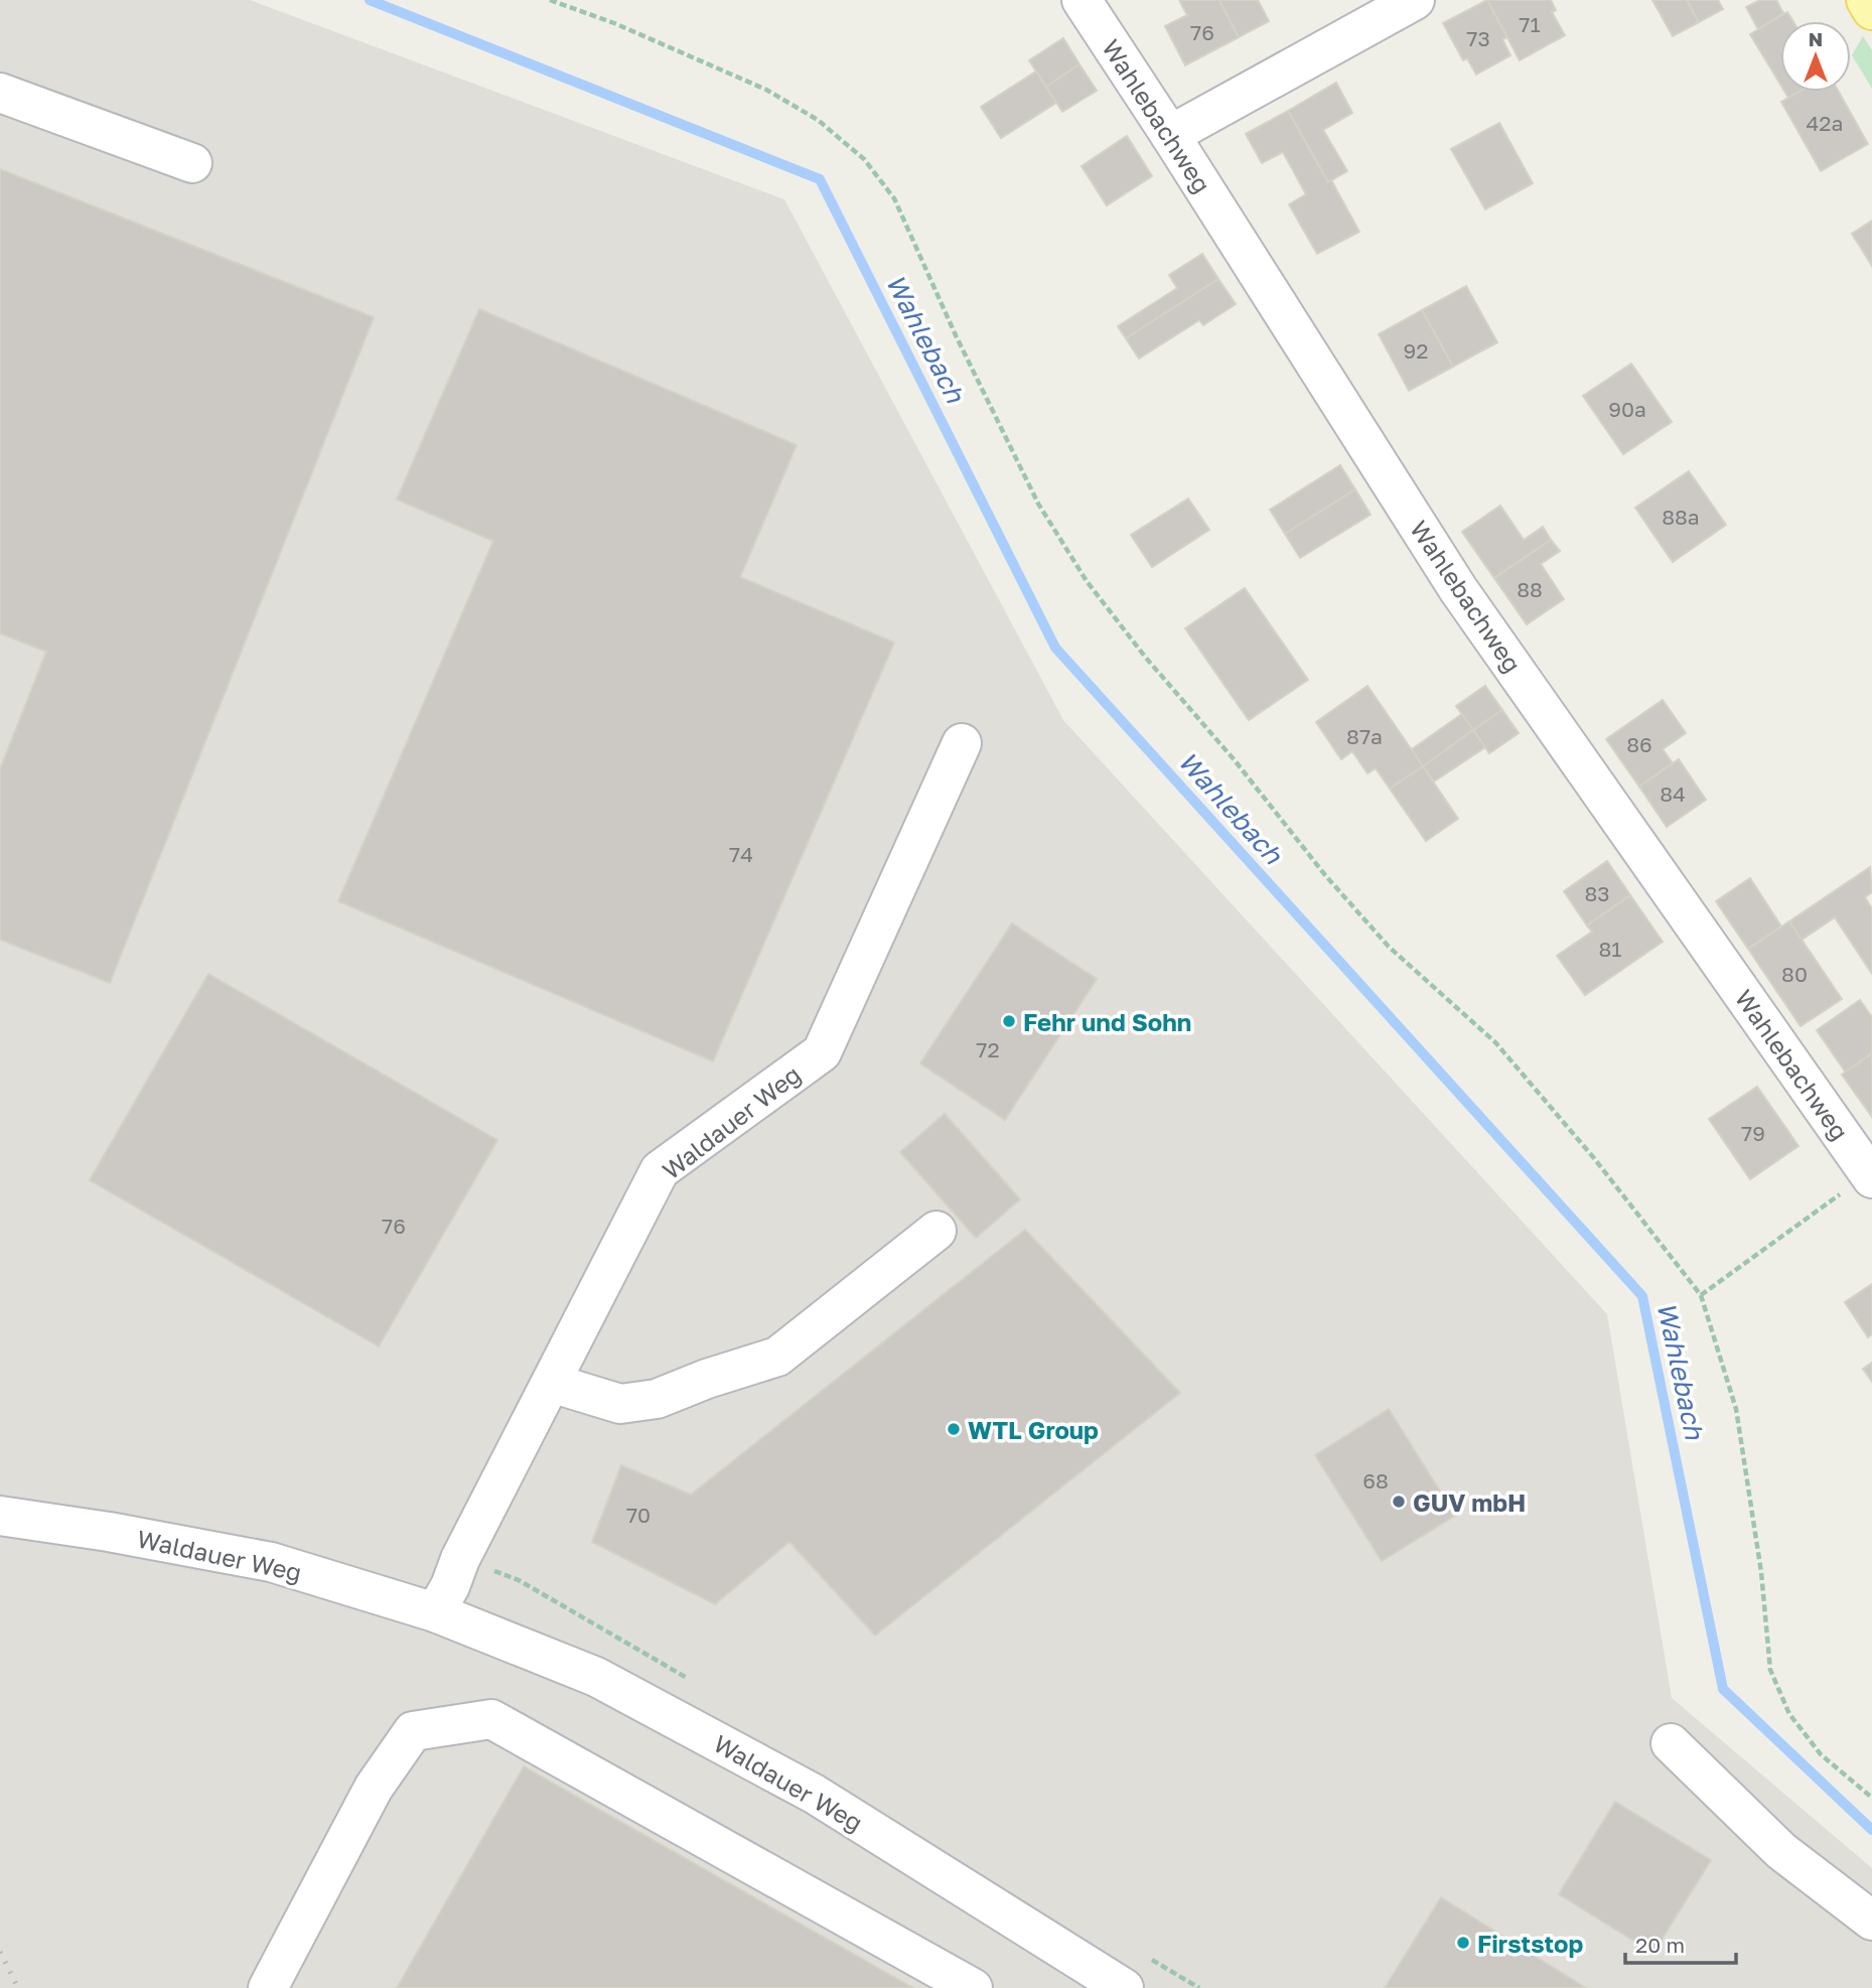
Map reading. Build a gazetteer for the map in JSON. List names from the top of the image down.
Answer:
{
  "streets": {
    "street": ["Wahlebachweg", "Waldauer Weg"]
  },
  "water": ["Wahlebach"],
  "places": [
    "Fehr und Sohn",
    "WTL Group",
    "GUV mbH",
    "Firststop"
  ],
  "house_numbers": [
    "71",
    "76",
    "73",
    "42a",
    "92",
    "90a",
    "88a",
    "88",
    "87a",
    "86",
    "84",
    "74",
    "83",
    "81",
    "80",
    "72",
    "79",
    "76",
    "68",
    "70"
  ],
  "scale_bar": "20 m",
  "north": "top"
}
